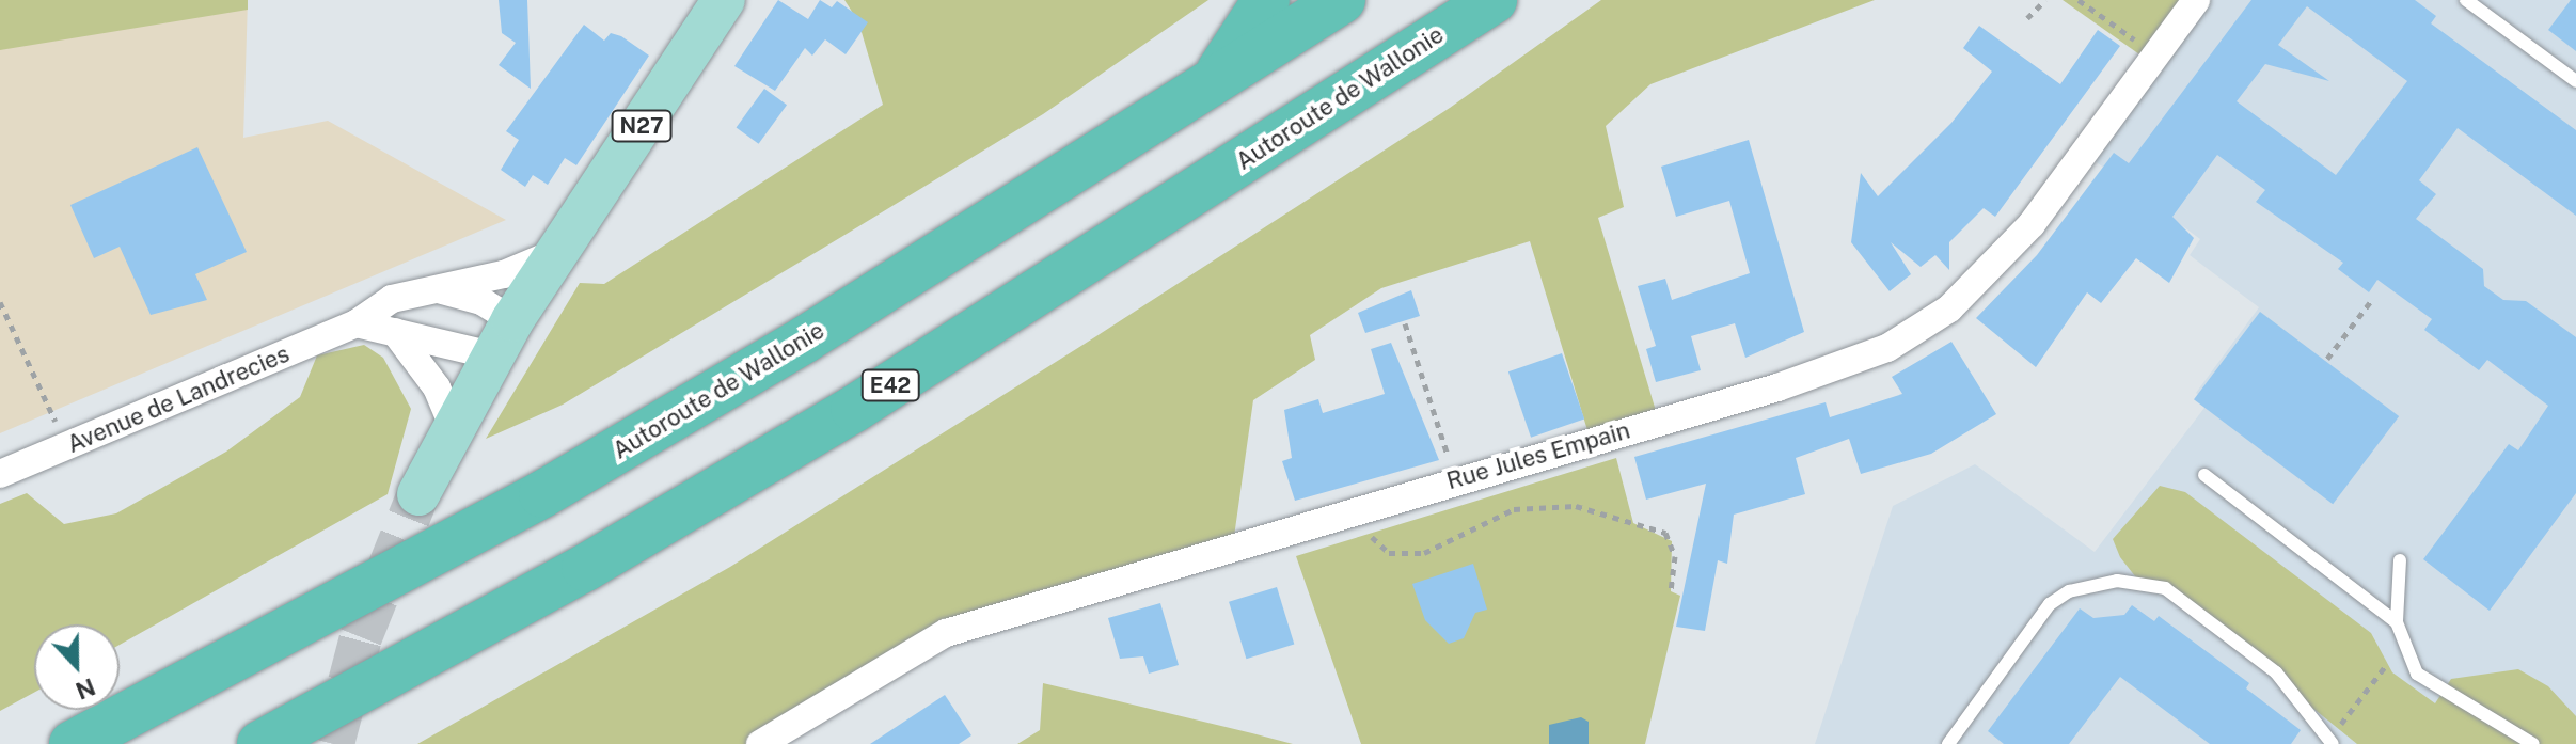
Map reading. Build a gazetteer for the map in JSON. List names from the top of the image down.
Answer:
{
  "streets": {
    "highway": ["Autoroute de Wallonie", "E42"],
    "main road": ["N27"],
    "street": ["Avenue de Landrecies", "Rue Jules Empain"]
  },
  "crossings": [
    ["N27", "Avenue de Landrecies"]
  ],
  "north": "bottom"
}
